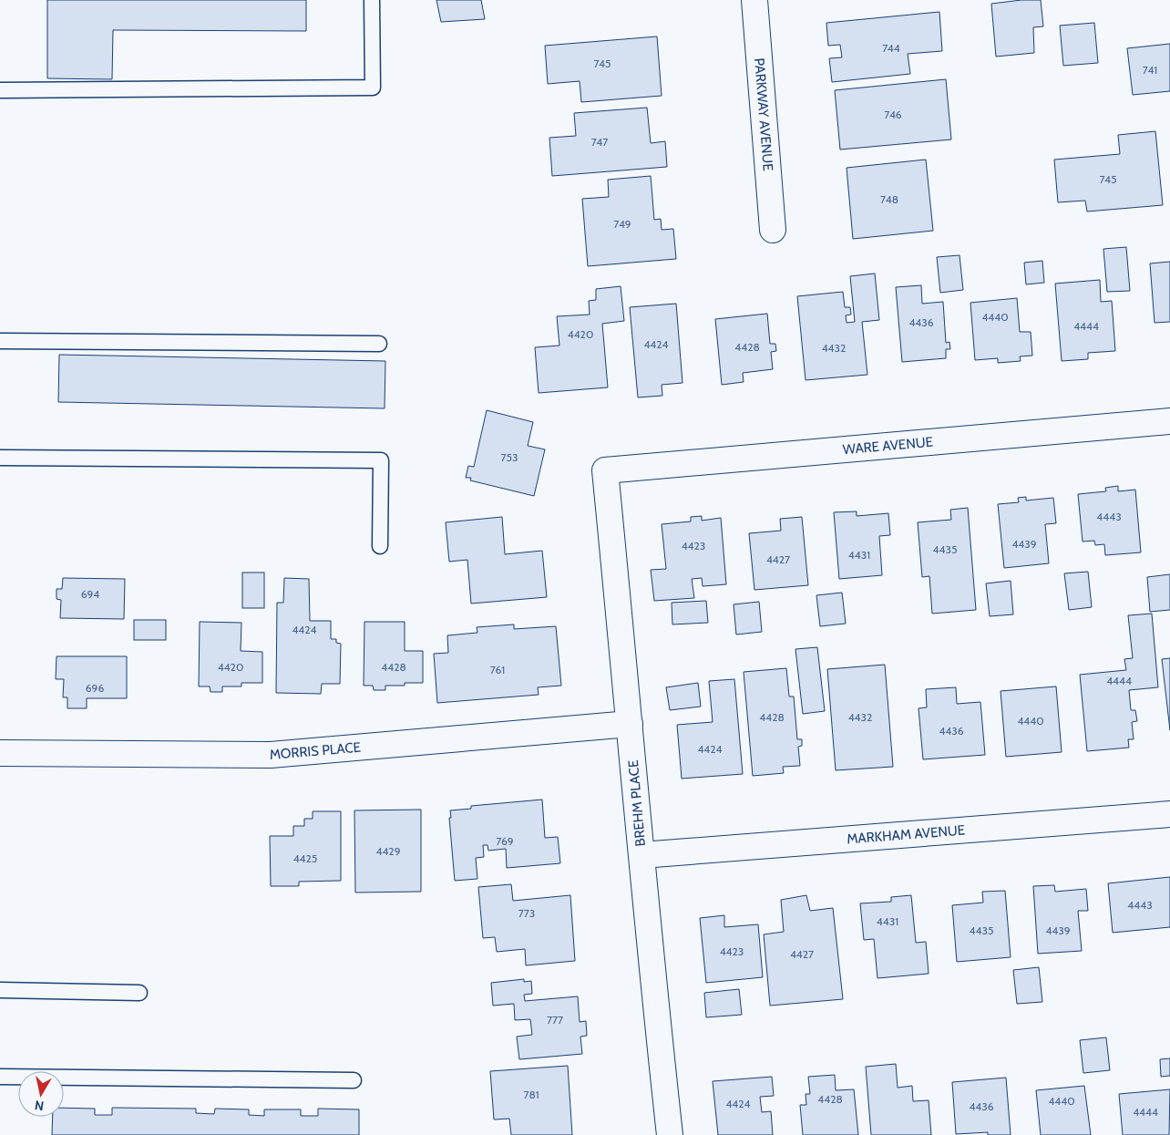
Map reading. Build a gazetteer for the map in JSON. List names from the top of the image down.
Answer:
{
  "streets": {
    "street": [
      "PARKWAY AVENUE",
      "WARE AVENUE",
      "MORRIS PLACE",
      "BREHM PLACE",
      "MARKHAM AVENUE"
    ]
  },
  "crossings": [
    ["WARE AVENUE", "BREHM PLACE"],
    ["MORRIS PLACE", "BREHM PLACE"],
    ["BREHM PLACE", "MARKHAM AVENUE"]
  ],
  "house_numbers": [
    "744",
    "745",
    "741",
    "746",
    "747",
    "745",
    "748",
    "749",
    "4440",
    "4436",
    "4444",
    "4420",
    "4424",
    "4428",
    "4432",
    "753",
    "4443",
    "4439",
    "4423",
    "4435",
    "4431",
    "4427",
    "694",
    "4424",
    "4420",
    "4428",
    "761",
    "4444",
    "696",
    "4428",
    "4432",
    "4440",
    "4436",
    "4424",
    "769",
    "4429",
    "4425",
    "4443",
    "773",
    "4431",
    "4435",
    "4439",
    "4423",
    "4427",
    "777",
    "781",
    "4428",
    "4440",
    "4424",
    "4436",
    "4444"
  ],
  "north": "bottom"
}
